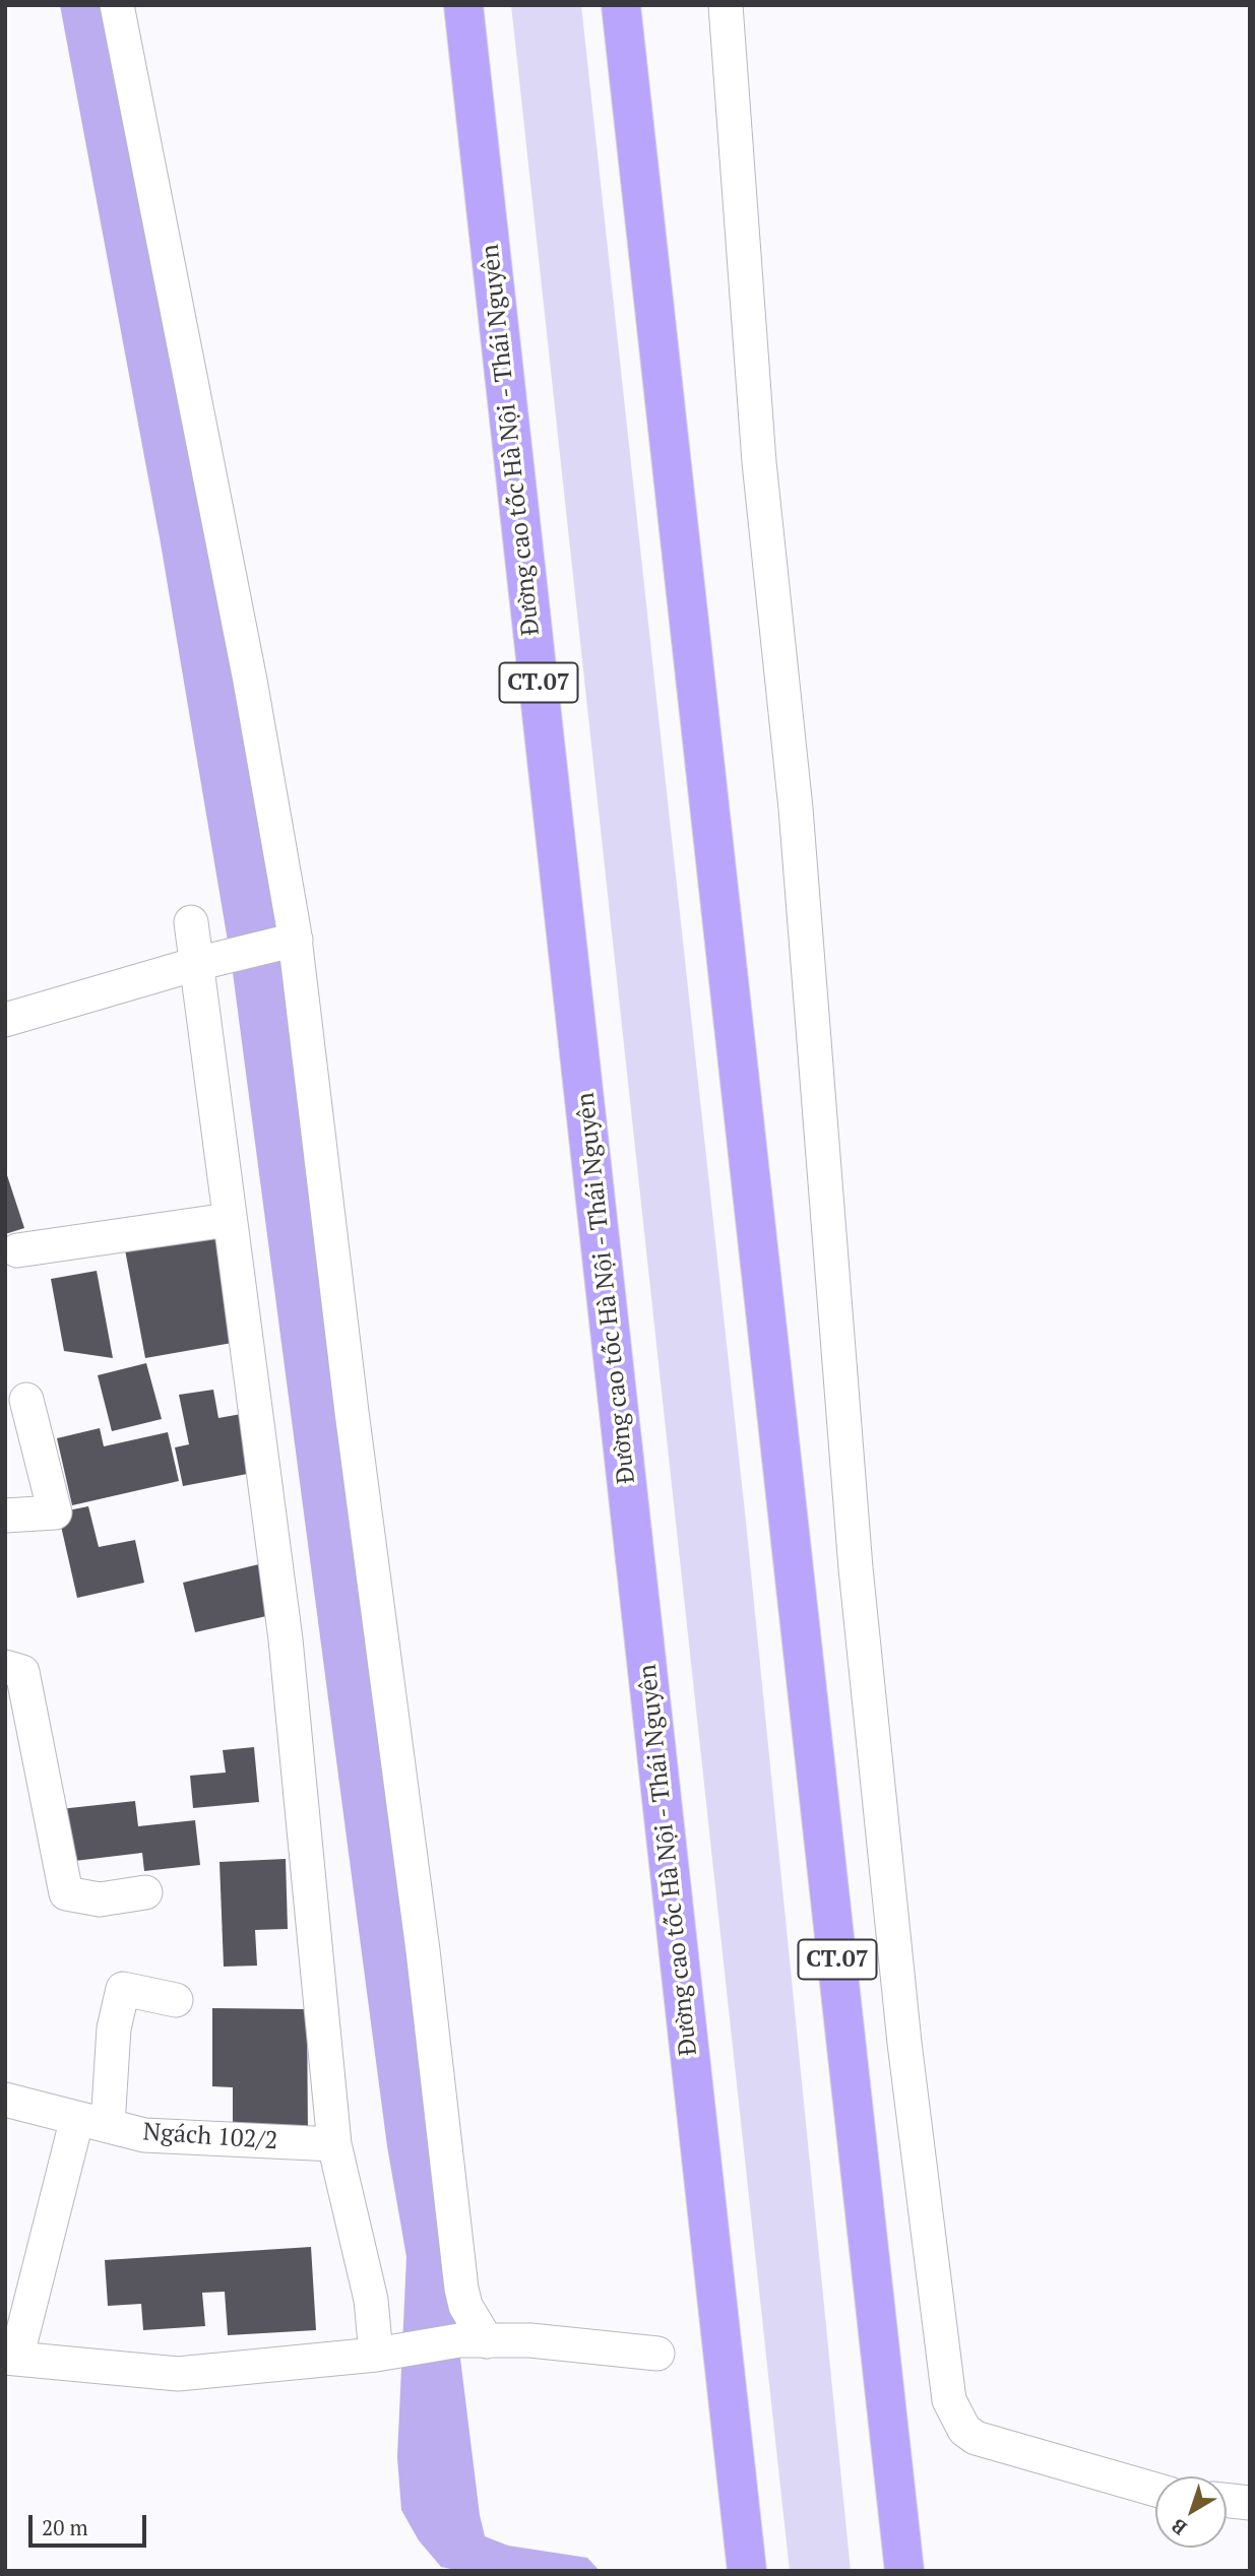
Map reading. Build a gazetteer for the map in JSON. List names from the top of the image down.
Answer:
{
  "streets": {
    "highway": ["Đường cao tốc Hà Nội - Thái Nguyên", "CT.07"],
    "street": ["Ngách 102/2"]
  },
  "scale_bar": "20 m",
  "north": "bottom left"
}
